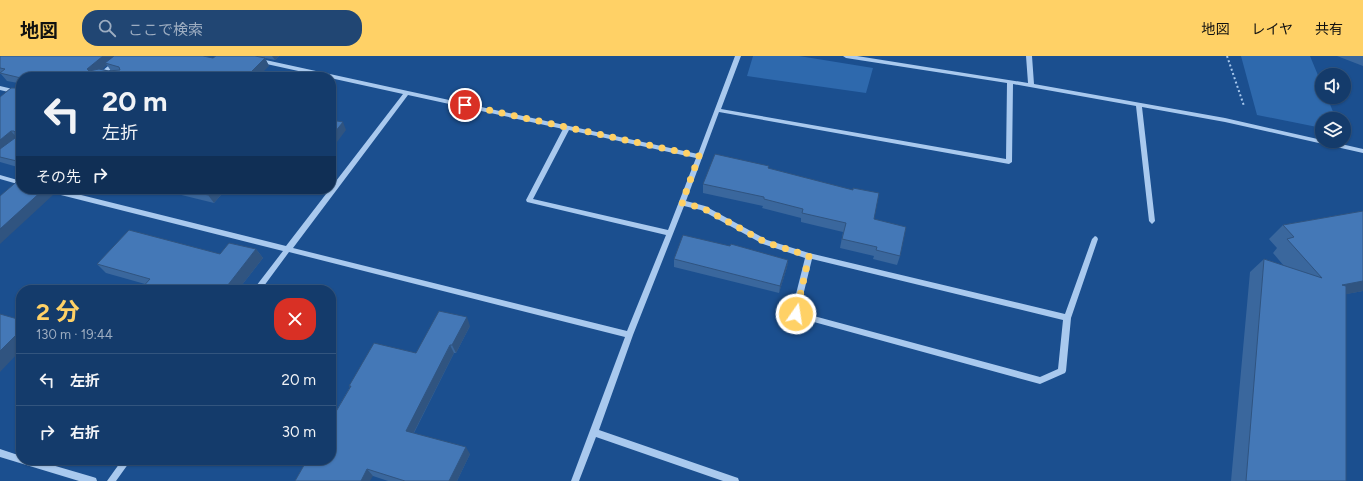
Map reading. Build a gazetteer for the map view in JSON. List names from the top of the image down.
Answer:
{
  "page": {
    "header": "地図",
    "search": "ここで検索",
    "nav": ["地図", "レイヤ", "共有"],
    "turn": ["20 m", "左折"],
    "then": "その先",
    "heading": ["2 分", "130 m · 19:44"],
    "list": [
      {
        "name": "左折",
        "value": "20 m"
      },
      {
        "name": "右折",
        "value": "30 m"
      }
    ]
  }
}
